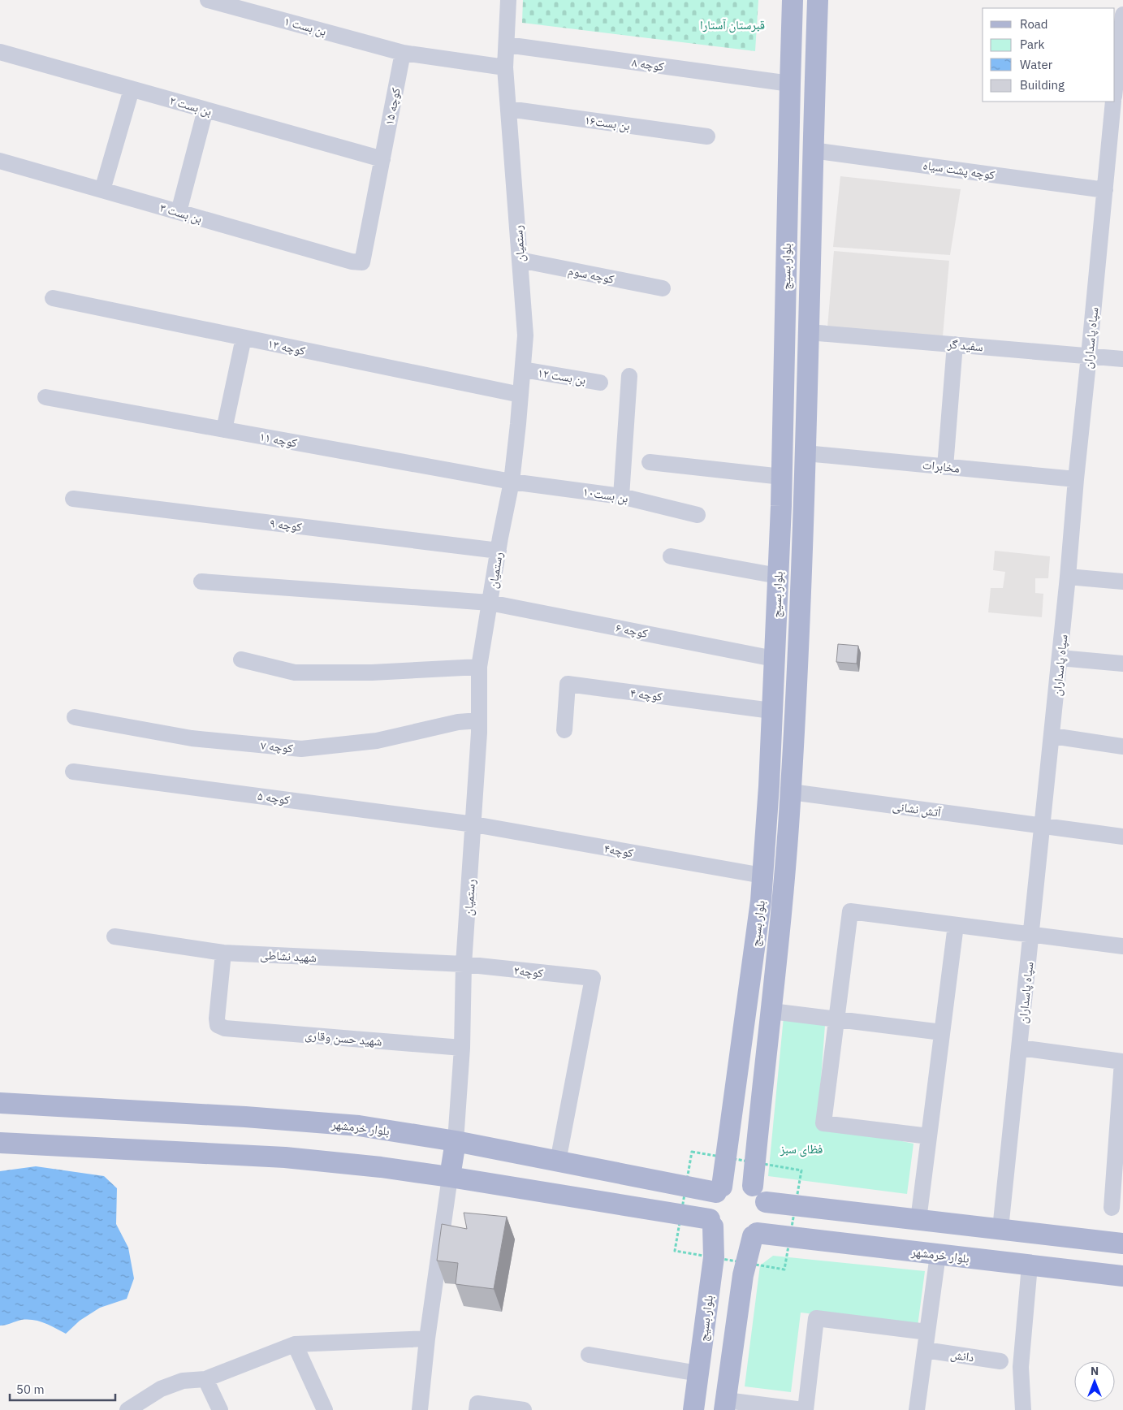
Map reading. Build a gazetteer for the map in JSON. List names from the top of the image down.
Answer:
{
  "streets": {
    "main road": ["بلوار بسیج", "بلوار خرمشهر"],
    "street": [
      "بن بست ۱",
      "کوچه ۸",
      "بن بست ۲",
      "کوچه ۱۵",
      "بن بست۱۶",
      "کوچه پشت سیاه",
      "بن بست ۳",
      "رستمیان",
      "کوچه سوم",
      "سپاه پاسداران",
      "سفید گر",
      "کوچه ۱۳",
      "بن بست ۱۲",
      "کوچه ۱۱",
      "مخابرات",
      "بن بست۱۰",
      "کوچه ۹",
      "کوچه ۶",
      "کوچه ۴",
      "کوچه ۷",
      "کوچه ۵",
      "آتش نشانی",
      "کوچه۴",
      "شهید نشاطی",
      "کوچه۲",
      "شهید حسن وقاری",
      "دانش"
    ]
  },
  "crossings": [
    ["بن بست ۱", "کوچه ۱۵"],
    ["کوچه ۸", "رستمیان"],
    ["کوچه ۸", "بلوار بسیج"],
    ["بن بست ۲", "کوچه ۱۵"],
    ["کوچه ۱۵", "بن بست ۳"],
    ["بن بست۱۶", "رستمیان"],
    ["کوچه پشت سیاه", "بلوار بسیج"],
    ["کوچه پشت سیاه", "سپاه پاسداران"],
    ["رستمیان", "کوچه سوم"],
    ["رستمیان", "کوچه ۱۳"],
    ["رستمیان", "بن بست ۱۲"],
    ["رستمیان", "کوچه ۱۱"],
    ["رستمیان", "بن بست۱۰"],
    ["رستمیان", "کوچه ۹"],
    ["رستمیان", "کوچه ۶"],
    ["رستمیان", "کوچه ۷"],
    ["رستمیان", "کوچه ۵"],
    ["رستمیان", "کوچه۴"],
    ["رستمیان", "شهید نشاطی"],
    ["رستمیان", "کوچه۲"],
    ["رستمیان", "شهید حسن وقاری"],
    ["رستمیان", "بلوار خرمشهر"],
    ["بلوار بسیج", "سفید گر"],
    ["بلوار بسیج", "مخابرات"],
    ["بلوار بسیج", "کوچه ۶"],
    ["بلوار بسیج", "کوچه ۴"],
    ["بلوار بسیج", "آتش نشانی"],
    ["بلوار بسیج", "کوچه۴"],
    ["بلوار بسیج", "بلوار خرمشهر"],
    ["سپاه پاسداران", "سفید گر"],
    ["سپاه پاسداران", "مخابرات"],
    ["سپاه پاسداران", "آتش نشانی"],
    ["کوچه ۱۱", "بن بست۱۰"],
    ["کوچه ۵", "کوچه۴"],
    ["شهید نشاطی", "کوچه۲"],
    ["شهید نشاطی", "شهید حسن وقاری"],
    ["کوچه۲", "بلوار خرمشهر"]
  ],
  "parks": ["قبرستان آستارا", "فظای سبز"],
  "legend": [
    "Road",
    "Park",
    "Water",
    "Building"
  ],
  "scale_bar": "50 m",
  "north": "top"
}
